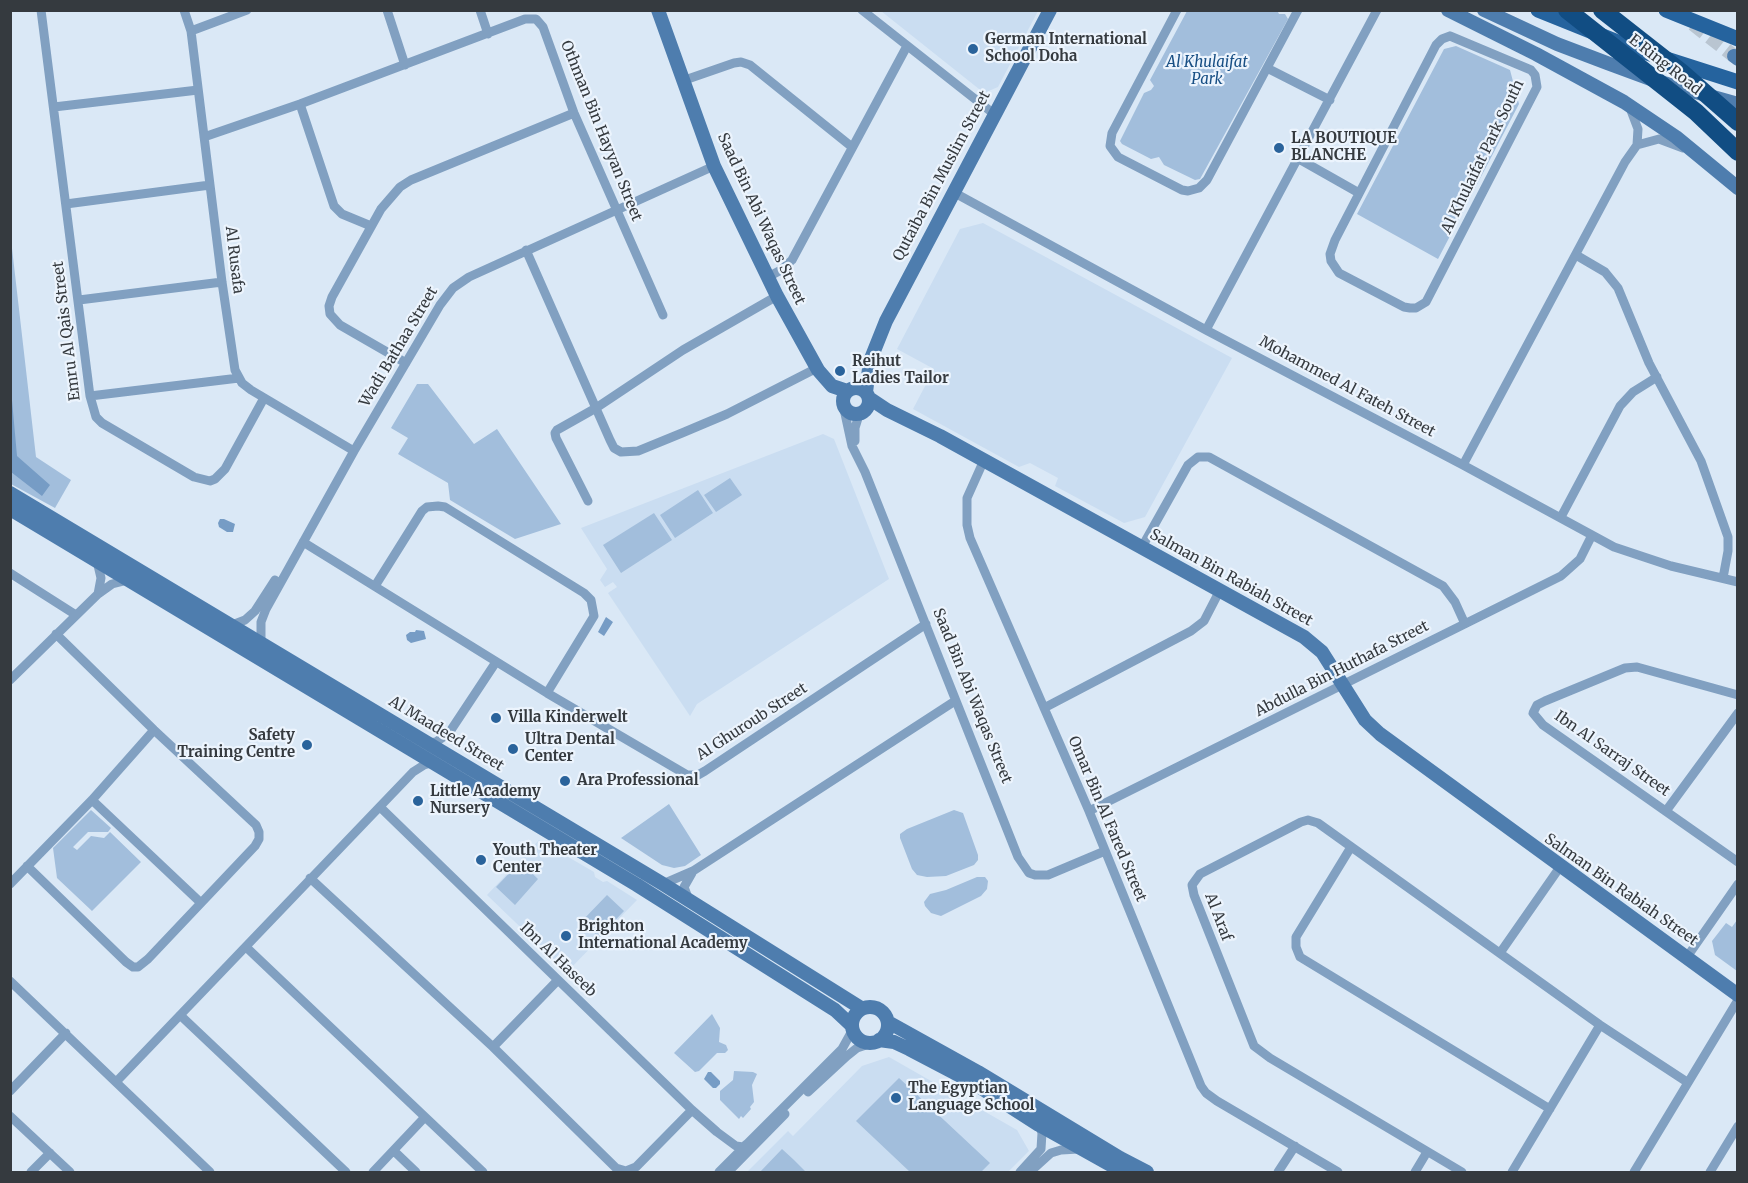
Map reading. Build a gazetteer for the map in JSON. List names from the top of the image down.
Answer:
{
  "streets": {
    "highway": ["E Ring Road"],
    "street": [
      "Othman Bin Hayyan Street",
      "Al Khulaifat Park South",
      "Qutaiba Bin Muslim Street",
      "Saad Bin Abi Waqas Street",
      "Al Rusafa",
      "Emru Al Qais Street",
      "Wadi Bathaa Street",
      "Mohammed Al Fateh Street",
      "Salman Bin Rabiah Street",
      "Abdulla Bin Huthafa Street",
      "Al Ghuroub Street",
      "Al Maadeed Street",
      "Ibn Al Sarraj Street",
      "Omar Bin Al Fared Street",
      "Al Araf",
      "Ibn Al Haseeb"
    ]
  },
  "crossings": [
    ["Othman Bin Hayyan Street", "Al Rusafa"],
    ["Othman Bin Hayyan Street", "Wadi Bathaa Street"],
    ["Qutaiba Bin Muslim Street", "Saad Bin Abi Waqas Street"],
    ["Qutaiba Bin Muslim Street", "Mohammed Al Fateh Street"],
    ["Qutaiba Bin Muslim Street", "Salman Bin Rabiah Street"],
    ["Saad Bin Abi Waqas Street", "Wadi Bathaa Street"],
    ["Saad Bin Abi Waqas Street", "Salman Bin Rabiah Street"],
    ["Saad Bin Abi Waqas Street", "Al Ghuroub Street"],
    ["Saad Bin Abi Waqas Street", "Omar Bin Al Fared Street"],
    ["Wadi Bathaa Street", "Al Ghuroub Street"],
    ["Wadi Bathaa Street", "Al Maadeed Street"],
    ["Mohammed Al Fateh Street", "Abdulla Bin Huthafa Street"],
    ["Salman Bin Rabiah Street", "Abdulla Bin Huthafa Street"],
    ["Salman Bin Rabiah Street", "Omar Bin Al Fared Street"],
    ["Abdulla Bin Huthafa Street", "Omar Bin Al Fared Street"]
  ],
  "parks": ["Al Khulaifat Park"],
  "places": [
    "German International School Doha",
    "LA BOUTIQUE BLANCHE",
    "Reihut Ladies Tailor",
    "Villa Kinderwelt",
    "Safety Training Centre",
    "Ultra Dental Center",
    "Ara Professional",
    "Little Academy Nursery",
    "Youth Theater Center",
    "Brighton International Academy",
    "The Egyptian Language School"
  ]
}
